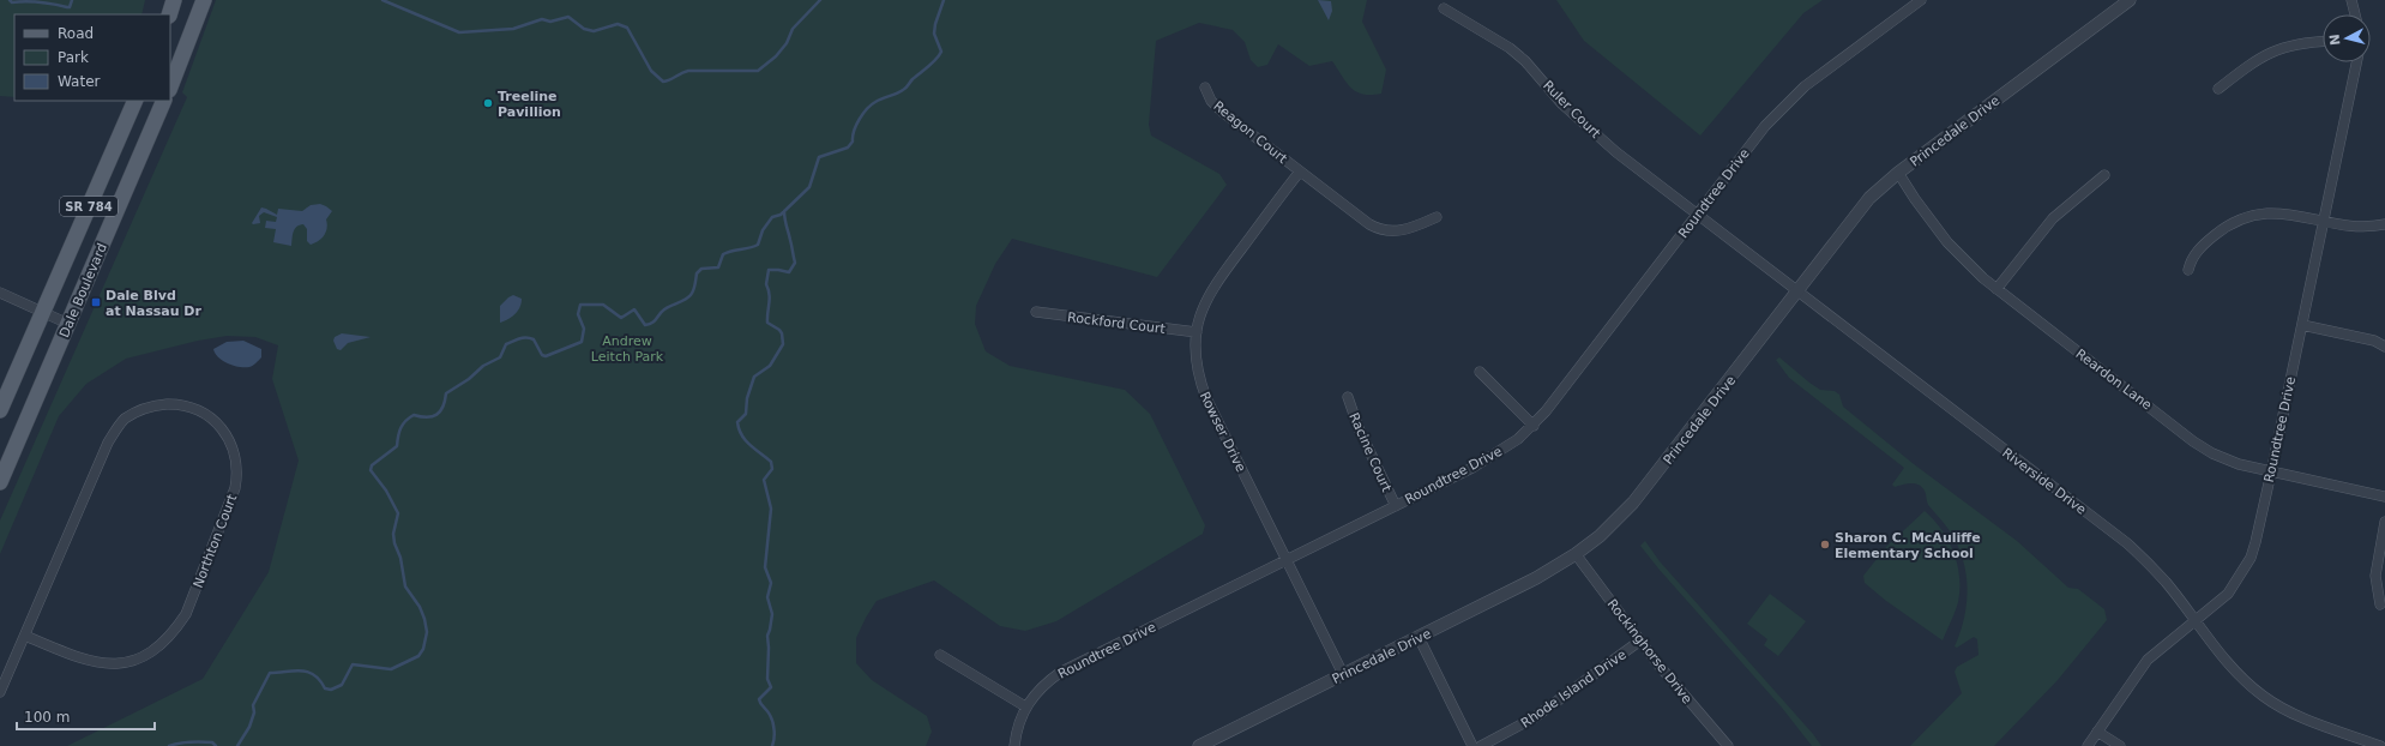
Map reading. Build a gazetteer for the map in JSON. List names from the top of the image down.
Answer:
{
  "streets": {
    "main road": ["SR 784", "Dale Boulevard"],
    "street": [
      "Ruler Court",
      "Princedale Drive",
      "Reagon Court",
      "Roundtree Drive",
      "Rockford Court",
      "Reardon Lane",
      "Rowser Drive",
      "Racine Court",
      "Riverside Drive",
      "Northton Court",
      "Rockinghorse Drive",
      "Rhode Island Drive"
    ]
  },
  "crossings": [
    ["Ruler Court", "Roundtree Drive"],
    ["Ruler Court", "Riverside Drive"],
    ["Princedale Drive", "Reardon Lane"],
    ["Princedale Drive", "Rowser Drive"],
    ["Princedale Drive", "Riverside Drive"],
    ["Princedale Drive", "Rockinghorse Drive"],
    ["Reagon Court", "Rowser Drive"],
    ["Roundtree Drive", "Reardon Lane"],
    ["Roundtree Drive", "Rowser Drive"],
    ["Roundtree Drive", "Racine Court"],
    ["Roundtree Drive", "Riverside Drive"],
    ["Rockford Court", "Rowser Drive"],
    ["Rockinghorse Drive", "Rhode Island Drive"]
  ],
  "parks": ["Andrew Leitch Park"],
  "places": {
    "other": ["Treeline Pavillion", "Sharon C. McAuliffe Elementary School"],
    "transit": ["Dale Blvd at Nassau Dr"]
  },
  "legend": ["Road", "Park", "Water"],
  "scale_bar": "100 m",
  "north": "left"
}
